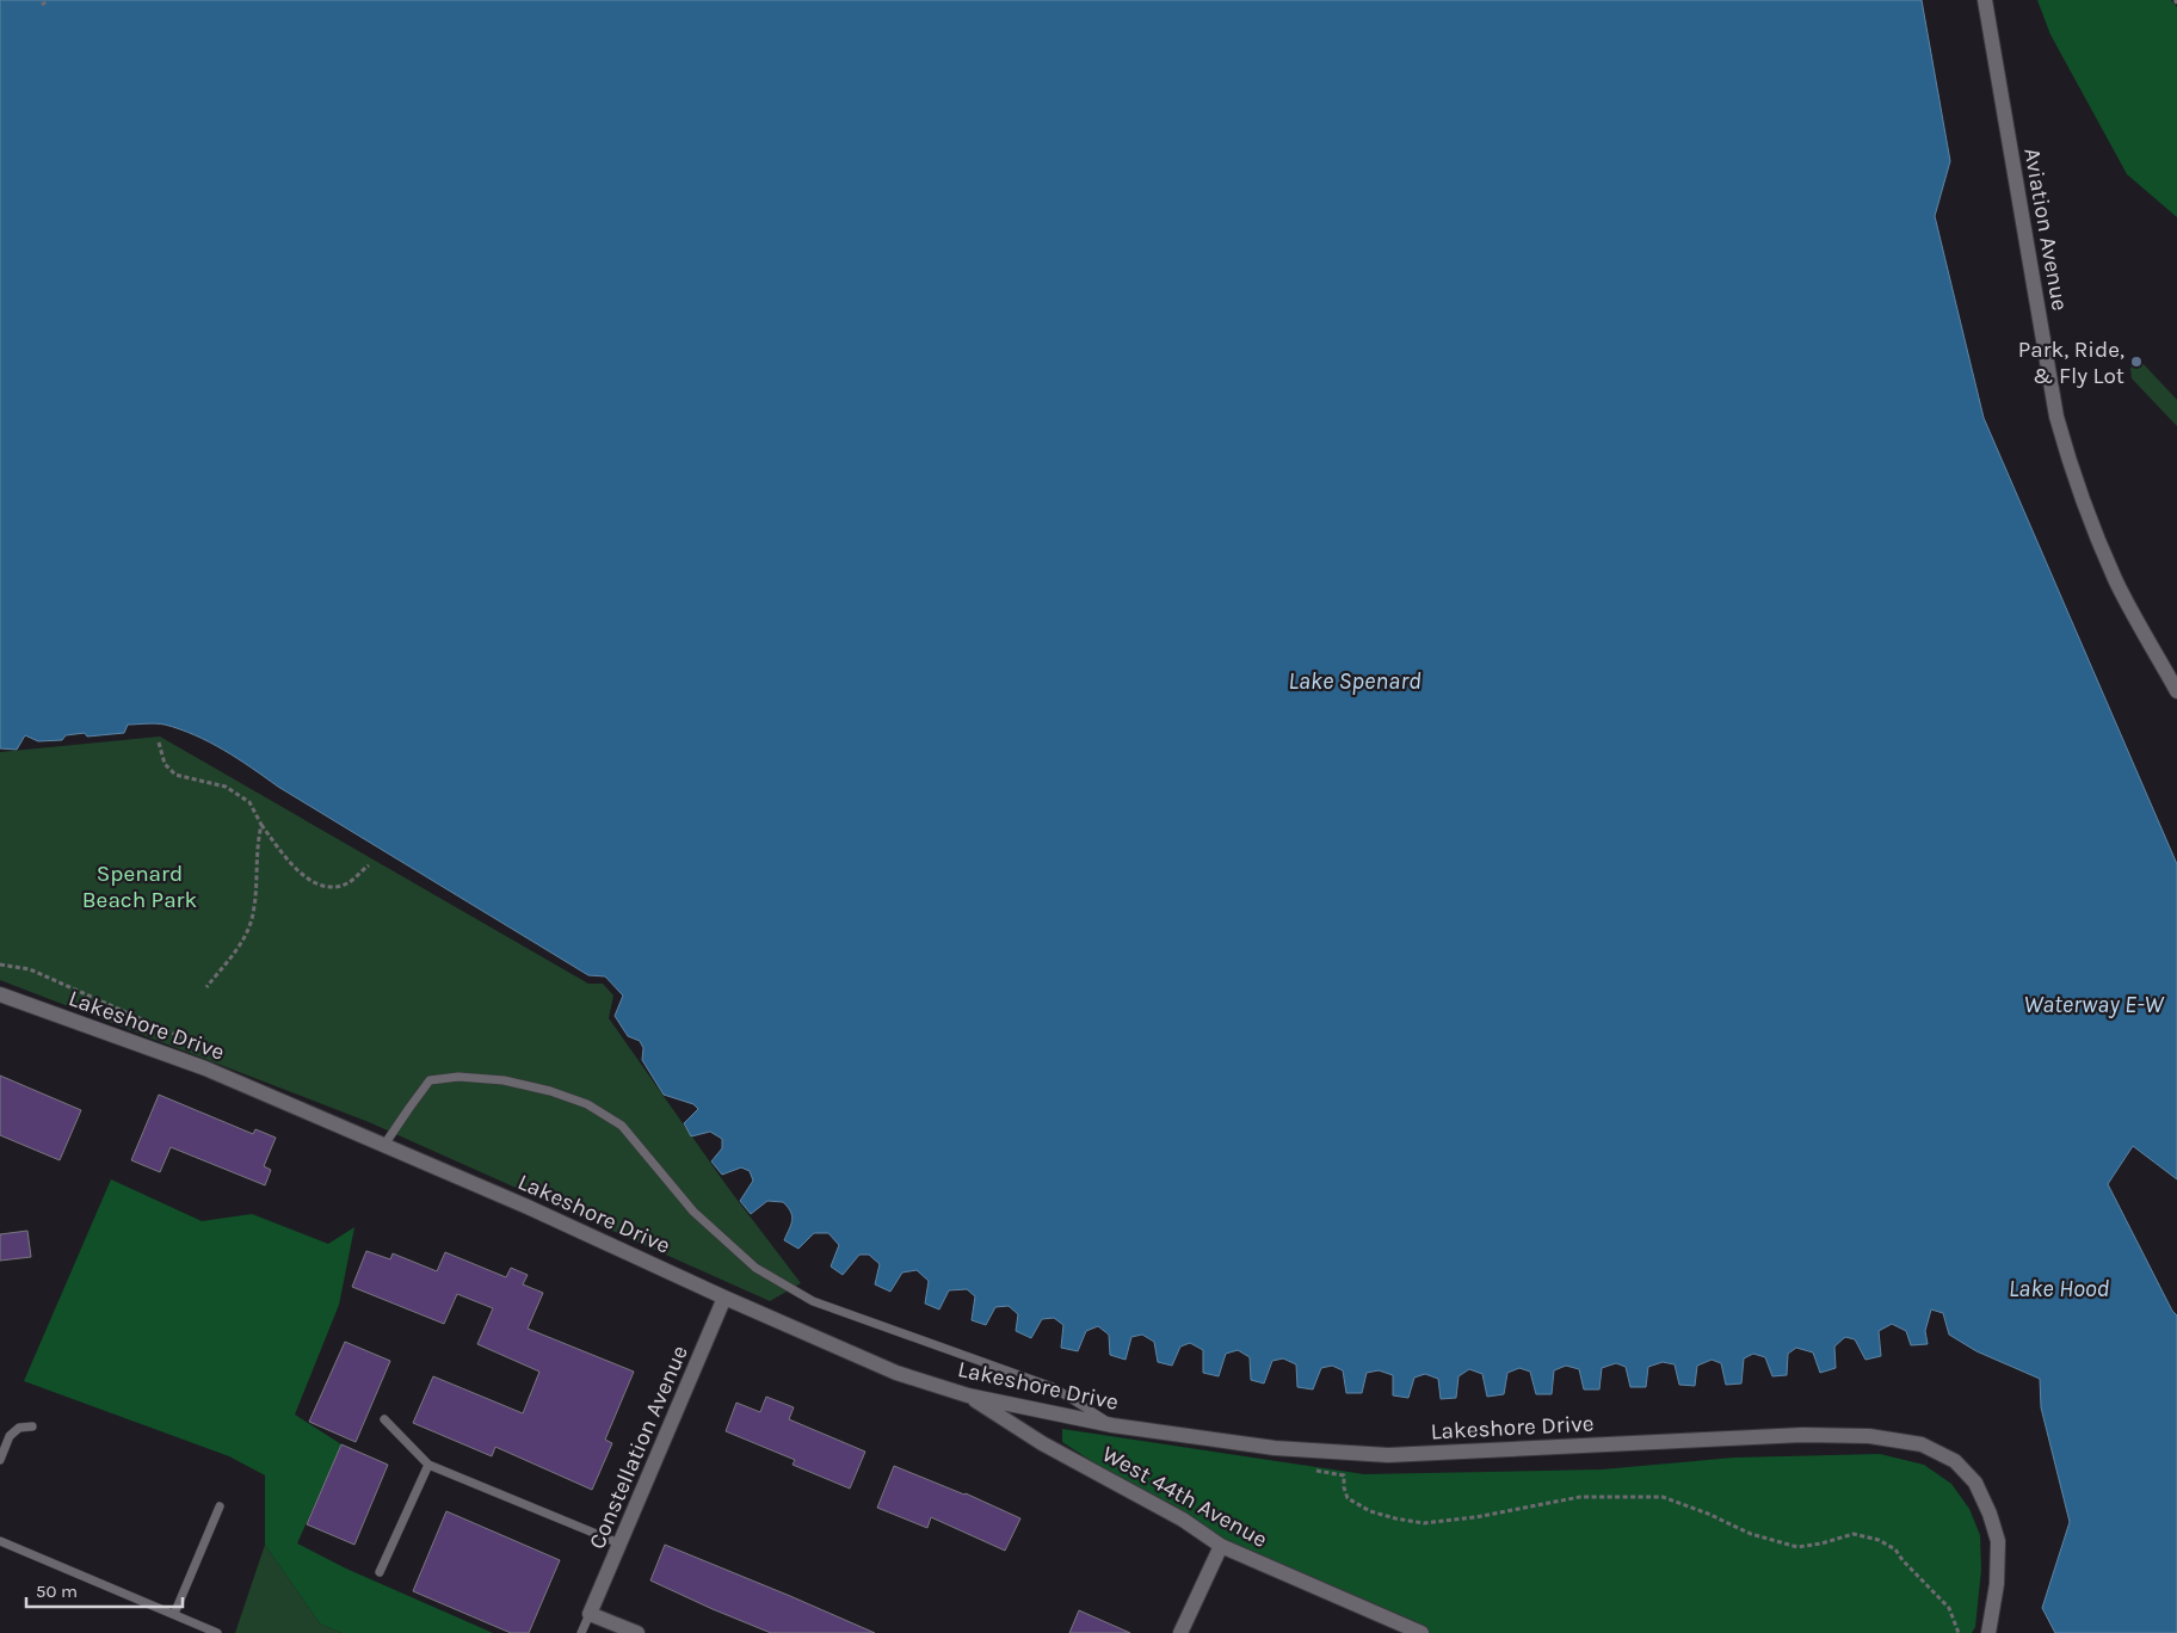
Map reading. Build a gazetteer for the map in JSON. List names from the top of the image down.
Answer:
{
  "streets": {
    "street": [
      "Aviation Avenue",
      "Lakeshore Drive",
      "Constellation Avenue",
      "West 44th Avenue"
    ]
  },
  "crossings": [
    ["Lakeshore Drive", "Constellation Avenue"],
    ["Lakeshore Drive", "West 44th Avenue"]
  ],
  "water": ["Lake Spenard", "Waterway E-W", "Lake Hood"],
  "parks": ["Spenard Beach Park"],
  "places": ["Park, Ride, & Fly Lot"],
  "scale_bar": "50 m"
}
